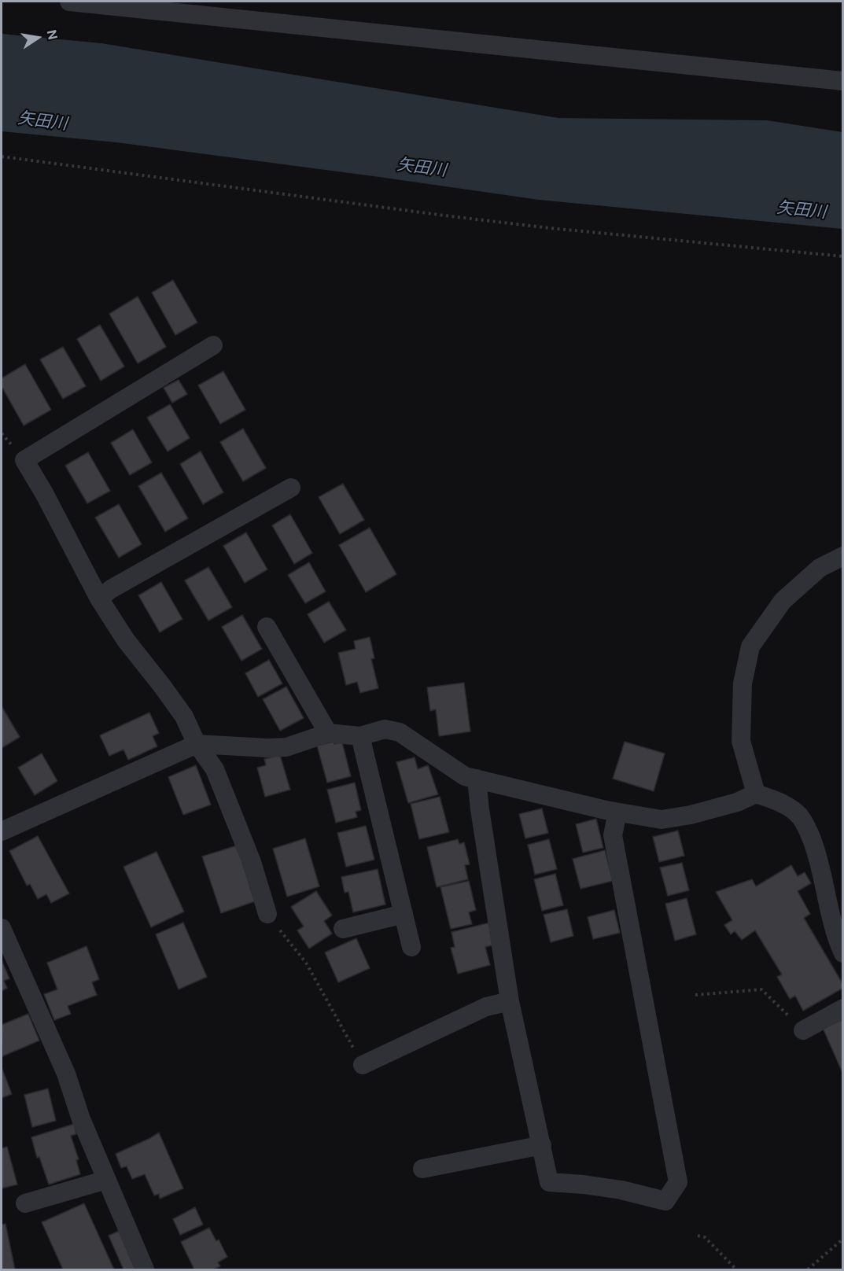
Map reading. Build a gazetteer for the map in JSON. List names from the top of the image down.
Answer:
{
  "water": ["矢田川"],
  "north": "right"
}
